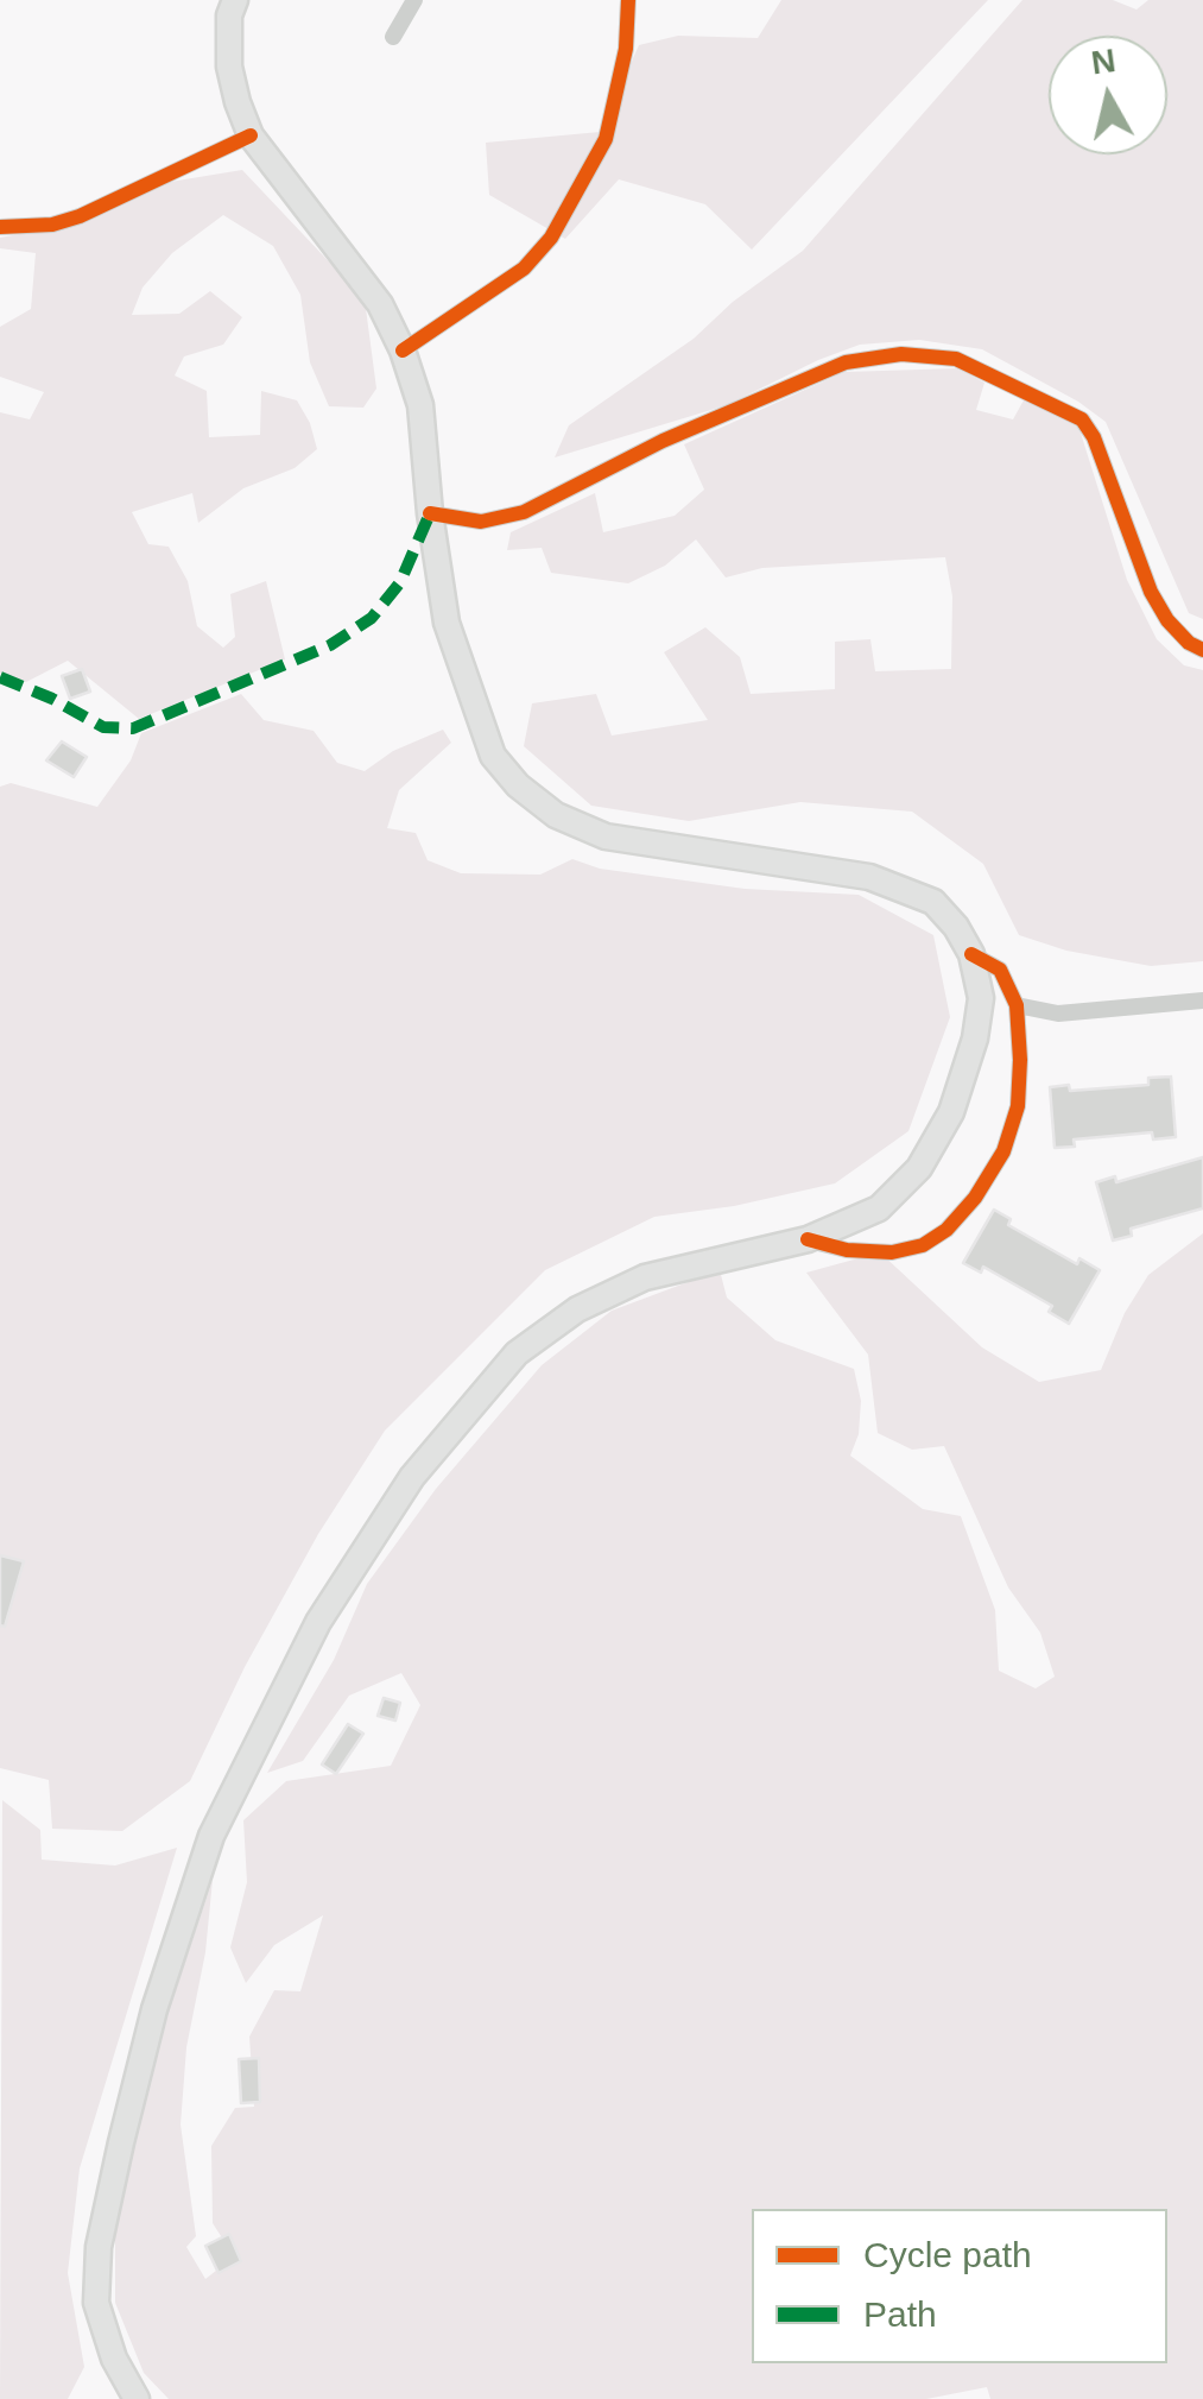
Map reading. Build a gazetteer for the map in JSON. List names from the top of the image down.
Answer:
{
  "legend": ["Cycle path", "Path"],
  "north": "top"
}
